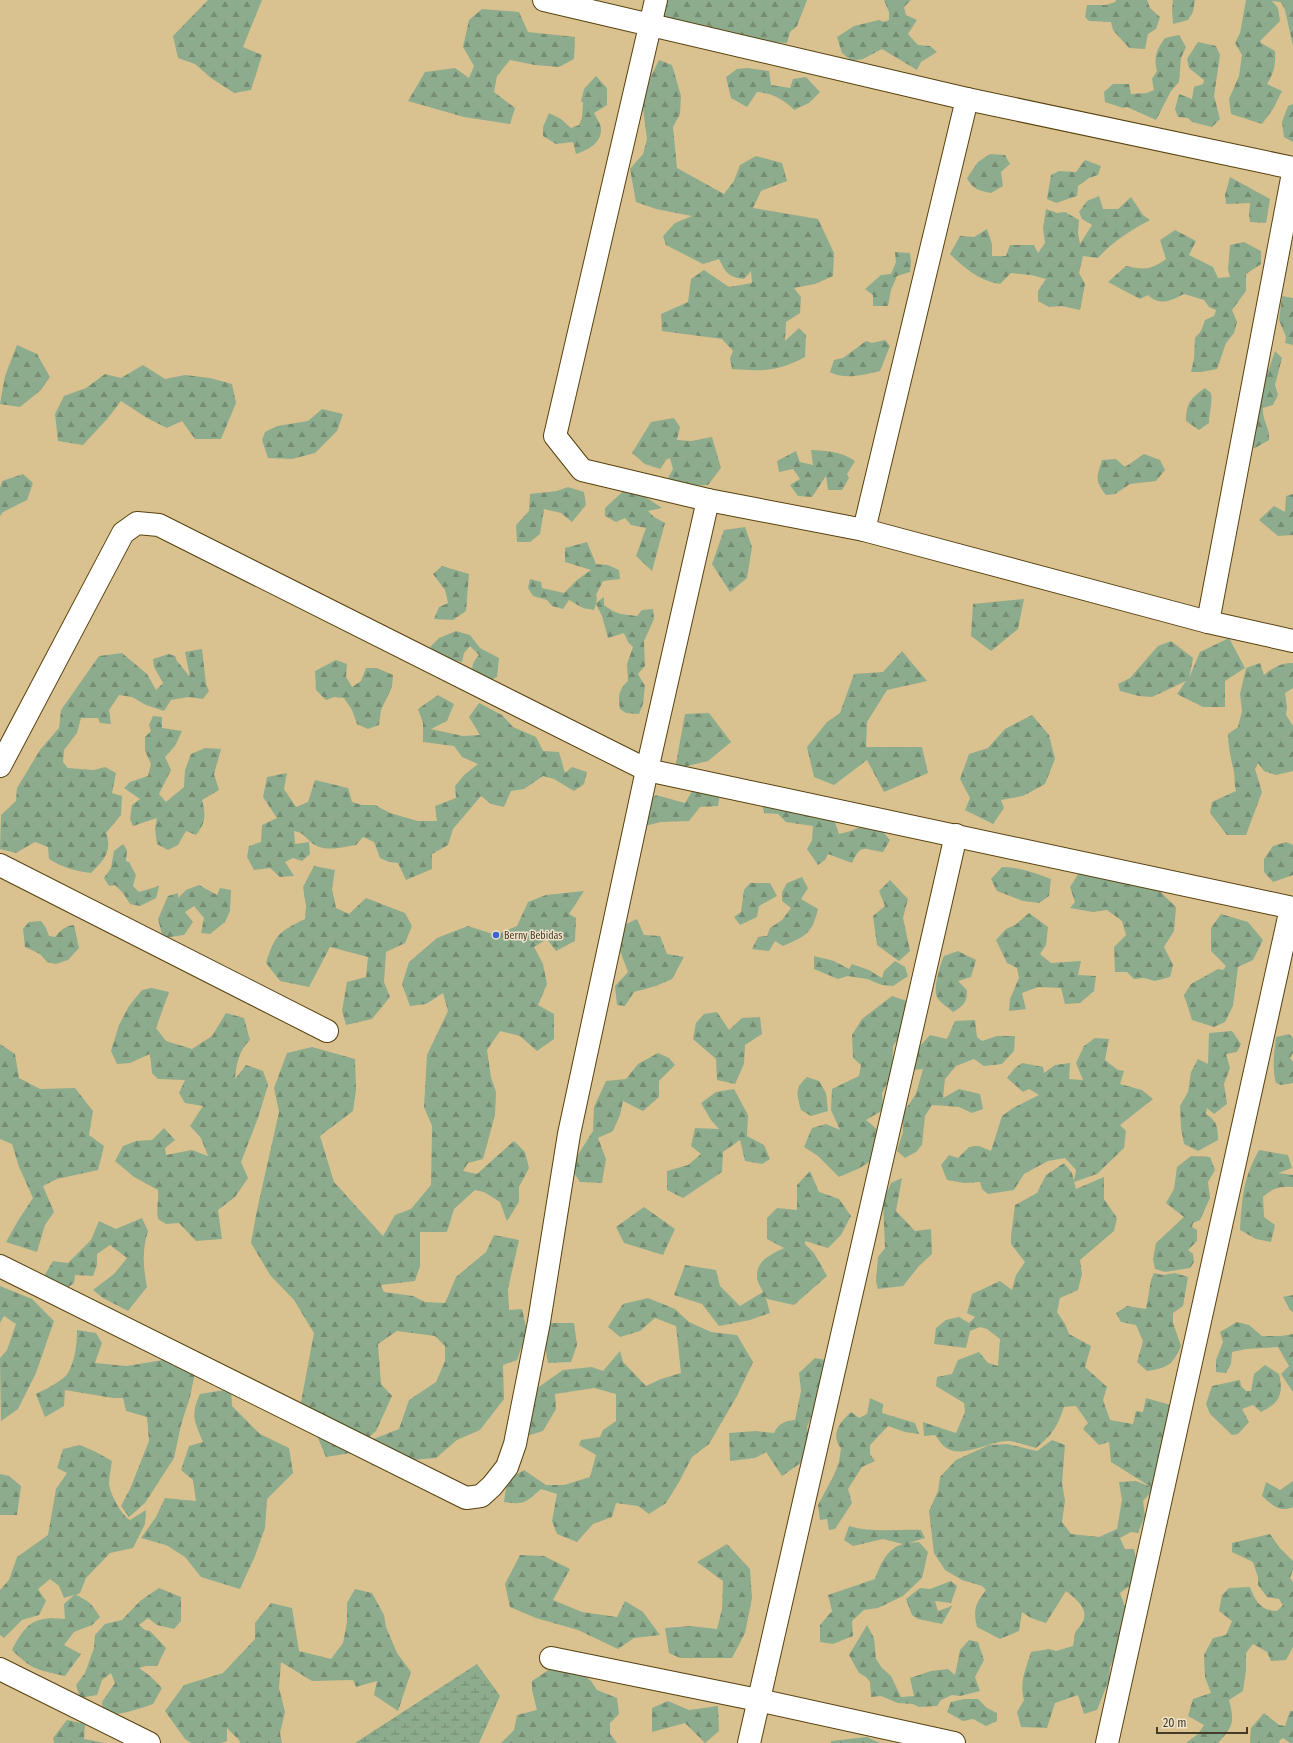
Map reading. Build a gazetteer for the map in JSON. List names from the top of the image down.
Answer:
{
  "places": ["Berny Bebidas"],
  "scale_bar": "20 m"
}
